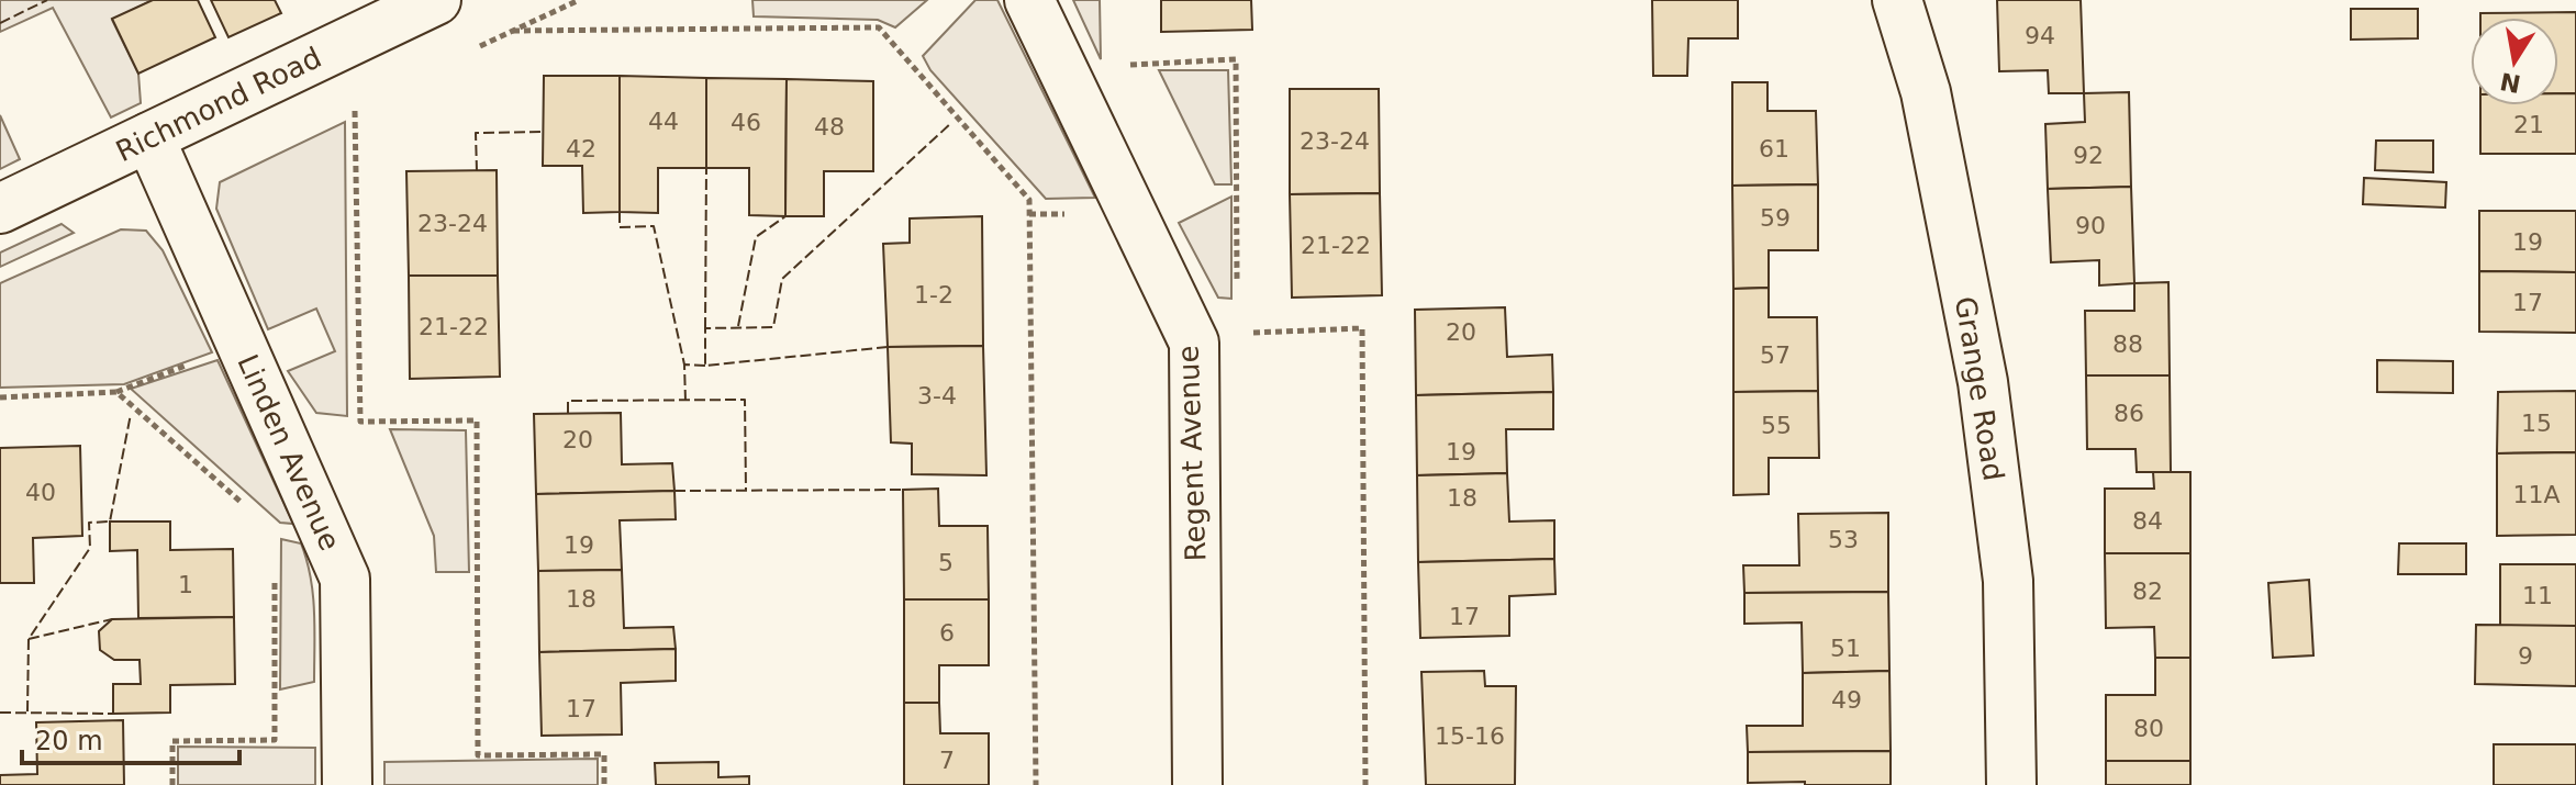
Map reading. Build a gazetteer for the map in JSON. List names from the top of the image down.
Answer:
{
  "streets": {
    "street": [
      "Richmond Road",
      "Grange Road",
      "Linden Avenue",
      "Regent Avenue"
    ]
  },
  "crossings": [
    ["Richmond Road", "Linden Avenue"]
  ],
  "house_numbers": [
    "94",
    "44",
    "46",
    "21",
    "48",
    "23-24",
    "42",
    "61",
    "92",
    "59",
    "23-24",
    "90",
    "19",
    "21-22",
    "1-2",
    "17",
    "21-22",
    "20",
    "88",
    "57",
    "3-4",
    "86",
    "15",
    "55",
    "20",
    "19",
    "40",
    "11A",
    "18",
    "84",
    "53",
    "19",
    "5",
    "1",
    "82",
    "11",
    "18",
    "17",
    "6",
    "51",
    "9",
    "49",
    "17",
    "80",
    "15-16",
    "7"
  ],
  "scale_bar": "20 m",
  "north": "bottom"
}
